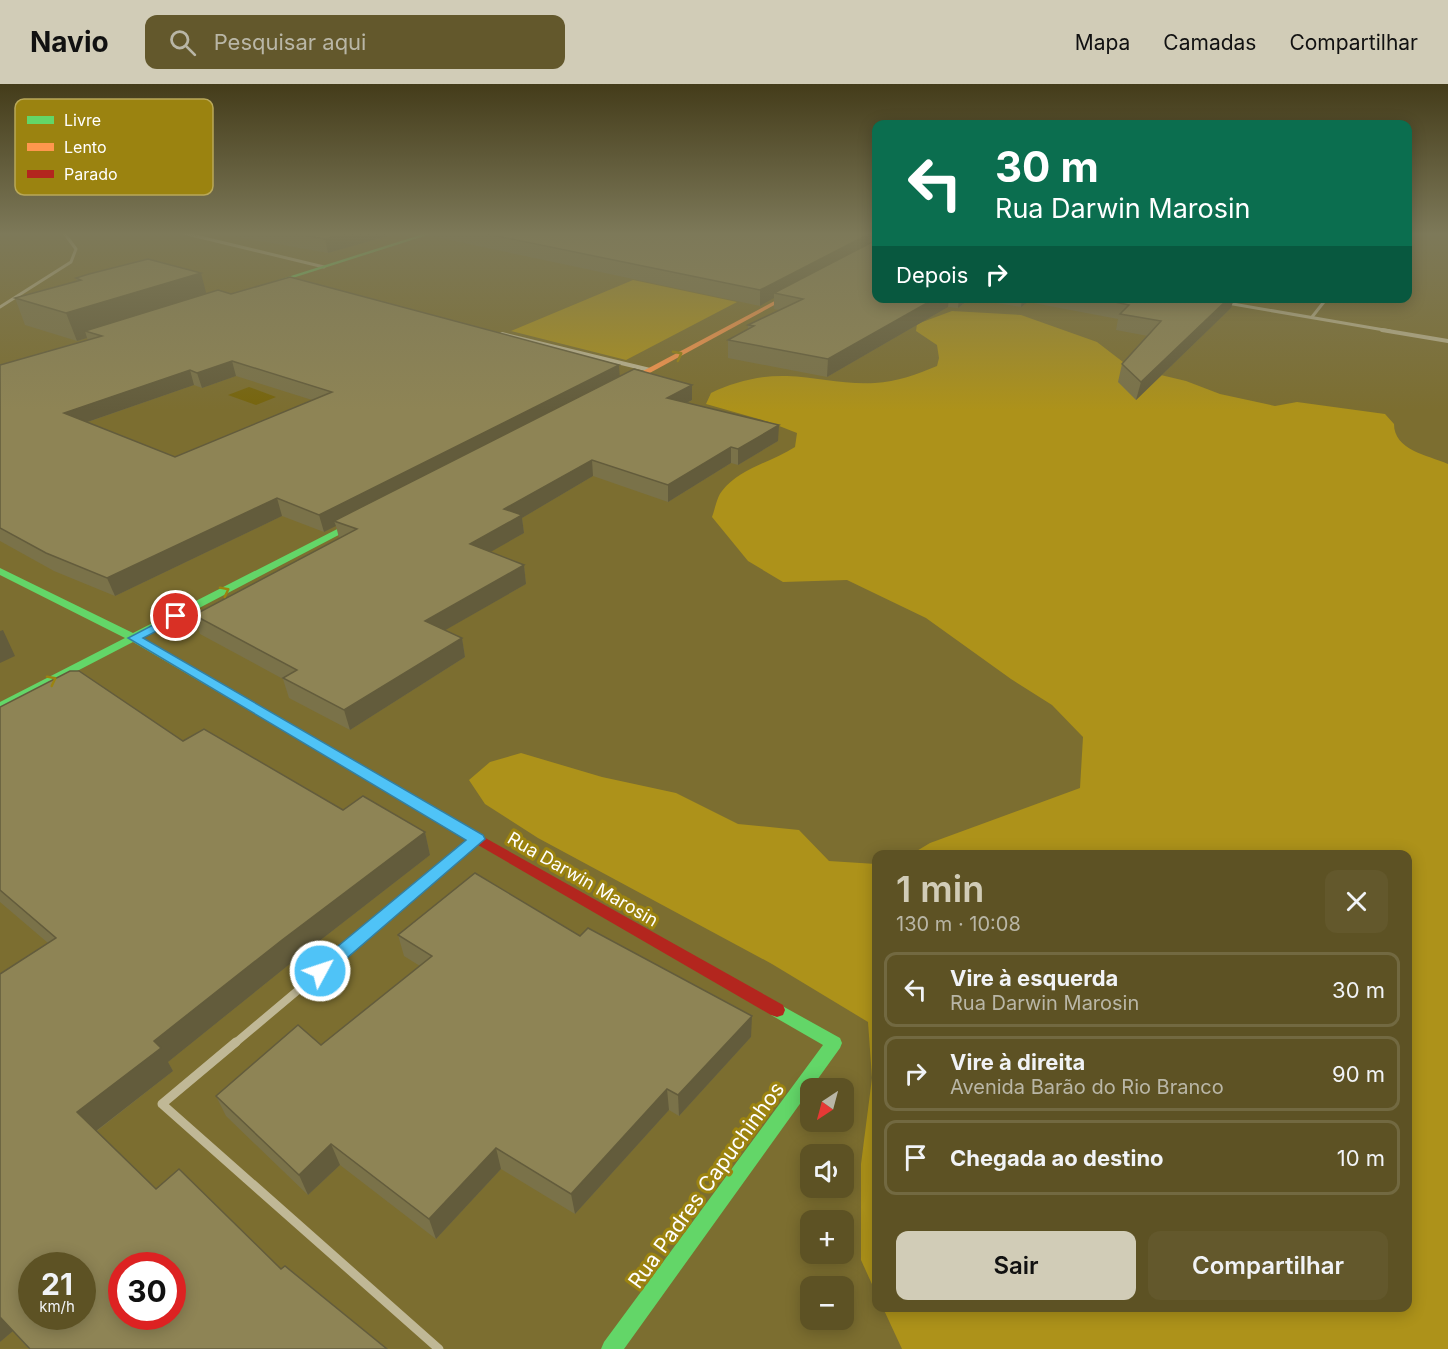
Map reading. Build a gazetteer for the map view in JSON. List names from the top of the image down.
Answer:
{
  "streets": {
    "main road": ["Rua Darwin Marosin", "Rua Padres Capuchinhos"]
  },
  "crossings": [
    ["Rua Darwin Marosin", "Rua Padres Capuchinhos"]
  ],
  "legend": ["Livre", "Lento", "Parado"],
  "north": "bottom left",
  "page": {
    "header": "Navio",
    "search": "Pesquisar aqui",
    "nav": ["Mapa", "Camadas", "Compartilhar"],
    "turn": ["30 m", "Rua Darwin Marosin"],
    "then": "Depois",
    "heading": ["1 min", "130 m · 10:08"],
    "list": [
      {
        "name": "Vire à esquerda",
        "note": "Rua Darwin Marosin",
        "value": "30 m"
      },
      {
        "name": "Vire à direita",
        "note": "Avenida Barão do Rio Branco",
        "value": "90 m"
      },
      {
        "name": "Chegada ao destino",
        "value": "10 m"
      }
    ],
    "map_buttons": ["+", "−"],
    "buttons": ["Sair", "Compartilhar"],
    "speed": "21 km/h",
    "limit": "30"
  }
}
